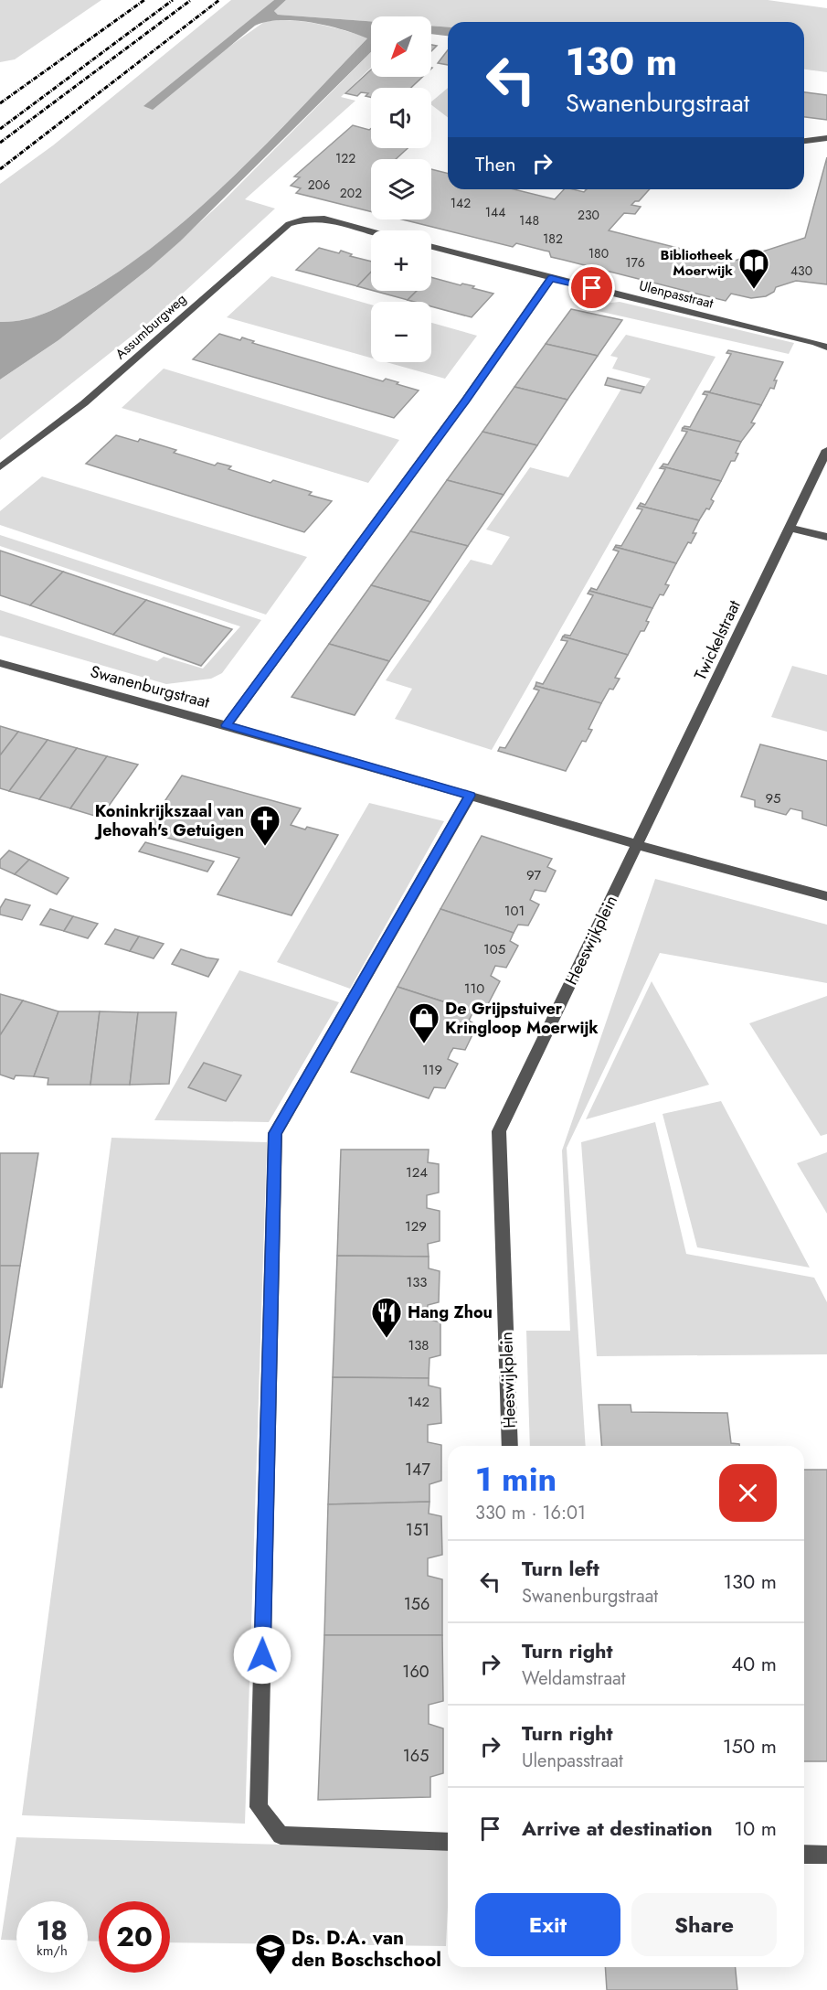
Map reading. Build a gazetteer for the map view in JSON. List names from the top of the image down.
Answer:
{
  "streets": {
    "street": [
      "Ulenpasstraat",
      "Assumburgweg",
      "Twickelstraat",
      "Swanenburgstraat",
      "Heeswijkplein"
    ]
  },
  "crossings": [
    ["Twickelstraat", "Swanenburgstraat"],
    ["Twickelstraat", "Heeswijkplein"],
    ["Swanenburgstraat", "Heeswijkplein"]
  ],
  "places": {
    "library": ["Bibliotheek Moerwijk"],
    "church": ["Koninkrijkszaal van Jehovah's Getuigen"],
    "shop": ["De Grijpstuiver Kringloop Moerwijk"],
    "restaurant": ["Hang Zhou"],
    "school or university": ["Ds. D.A. van den Boschschool"]
  },
  "house_numbers": [
    "122",
    "206",
    "202",
    "142",
    "144",
    "230",
    "148",
    "182",
    "180",
    "176",
    "430",
    "95",
    "97",
    "101",
    "105",
    "110",
    "119",
    "124",
    "129",
    "133",
    "138",
    "142",
    "147",
    "151",
    "156",
    "160",
    "165"
  ],
  "north": "bottom left",
  "page": {
    "map_buttons": ["+", "−"],
    "turn": ["130 m", "Swanenburgstraat"],
    "then": "Then",
    "heading": ["1 min", "330 m · 16:01"],
    "list": [
      {
        "name": "Turn left",
        "note": "Swanenburgstraat",
        "value": "130 m"
      },
      {
        "name": "Turn right",
        "note": "Weldamstraat",
        "value": "40 m"
      },
      {
        "name": "Turn right",
        "note": "Ulenpasstraat",
        "value": "150 m"
      },
      {
        "name": "Arrive at destination",
        "value": "10 m"
      }
    ],
    "buttons": ["Exit", "Share"],
    "speed": "18 km/h",
    "limit": "20"
  }
}
